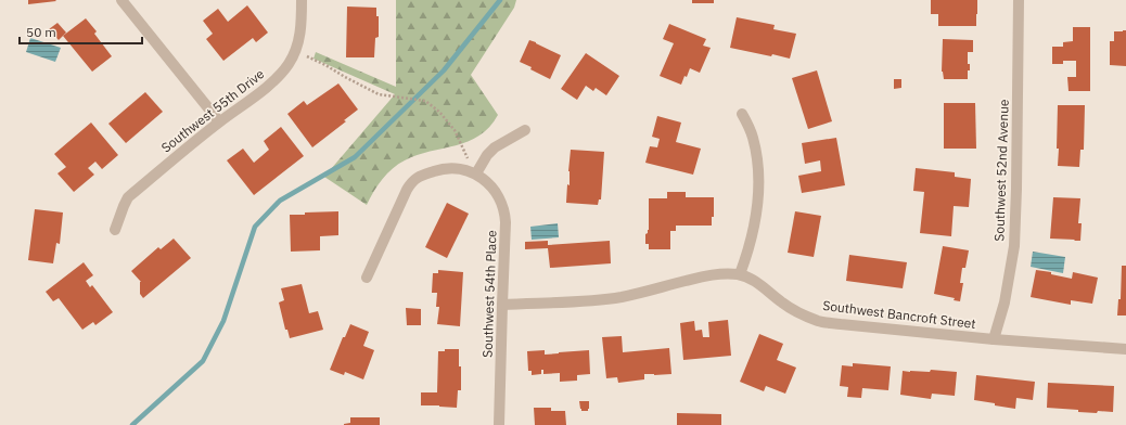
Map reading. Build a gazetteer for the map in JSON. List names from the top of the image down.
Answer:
{
  "streets": {
    "street": [
      "Southwest 55th Drive",
      "Southwest 52nd Avenue",
      "Southwest 54th Place",
      "Southwest Bancroft Street"
    ]
  },
  "crossings": [
    ["Southwest 52nd Avenue", "Southwest Bancroft Street"],
    ["Southwest 54th Place", "Southwest Bancroft Street"]
  ],
  "scale_bar": "50 m"
}
